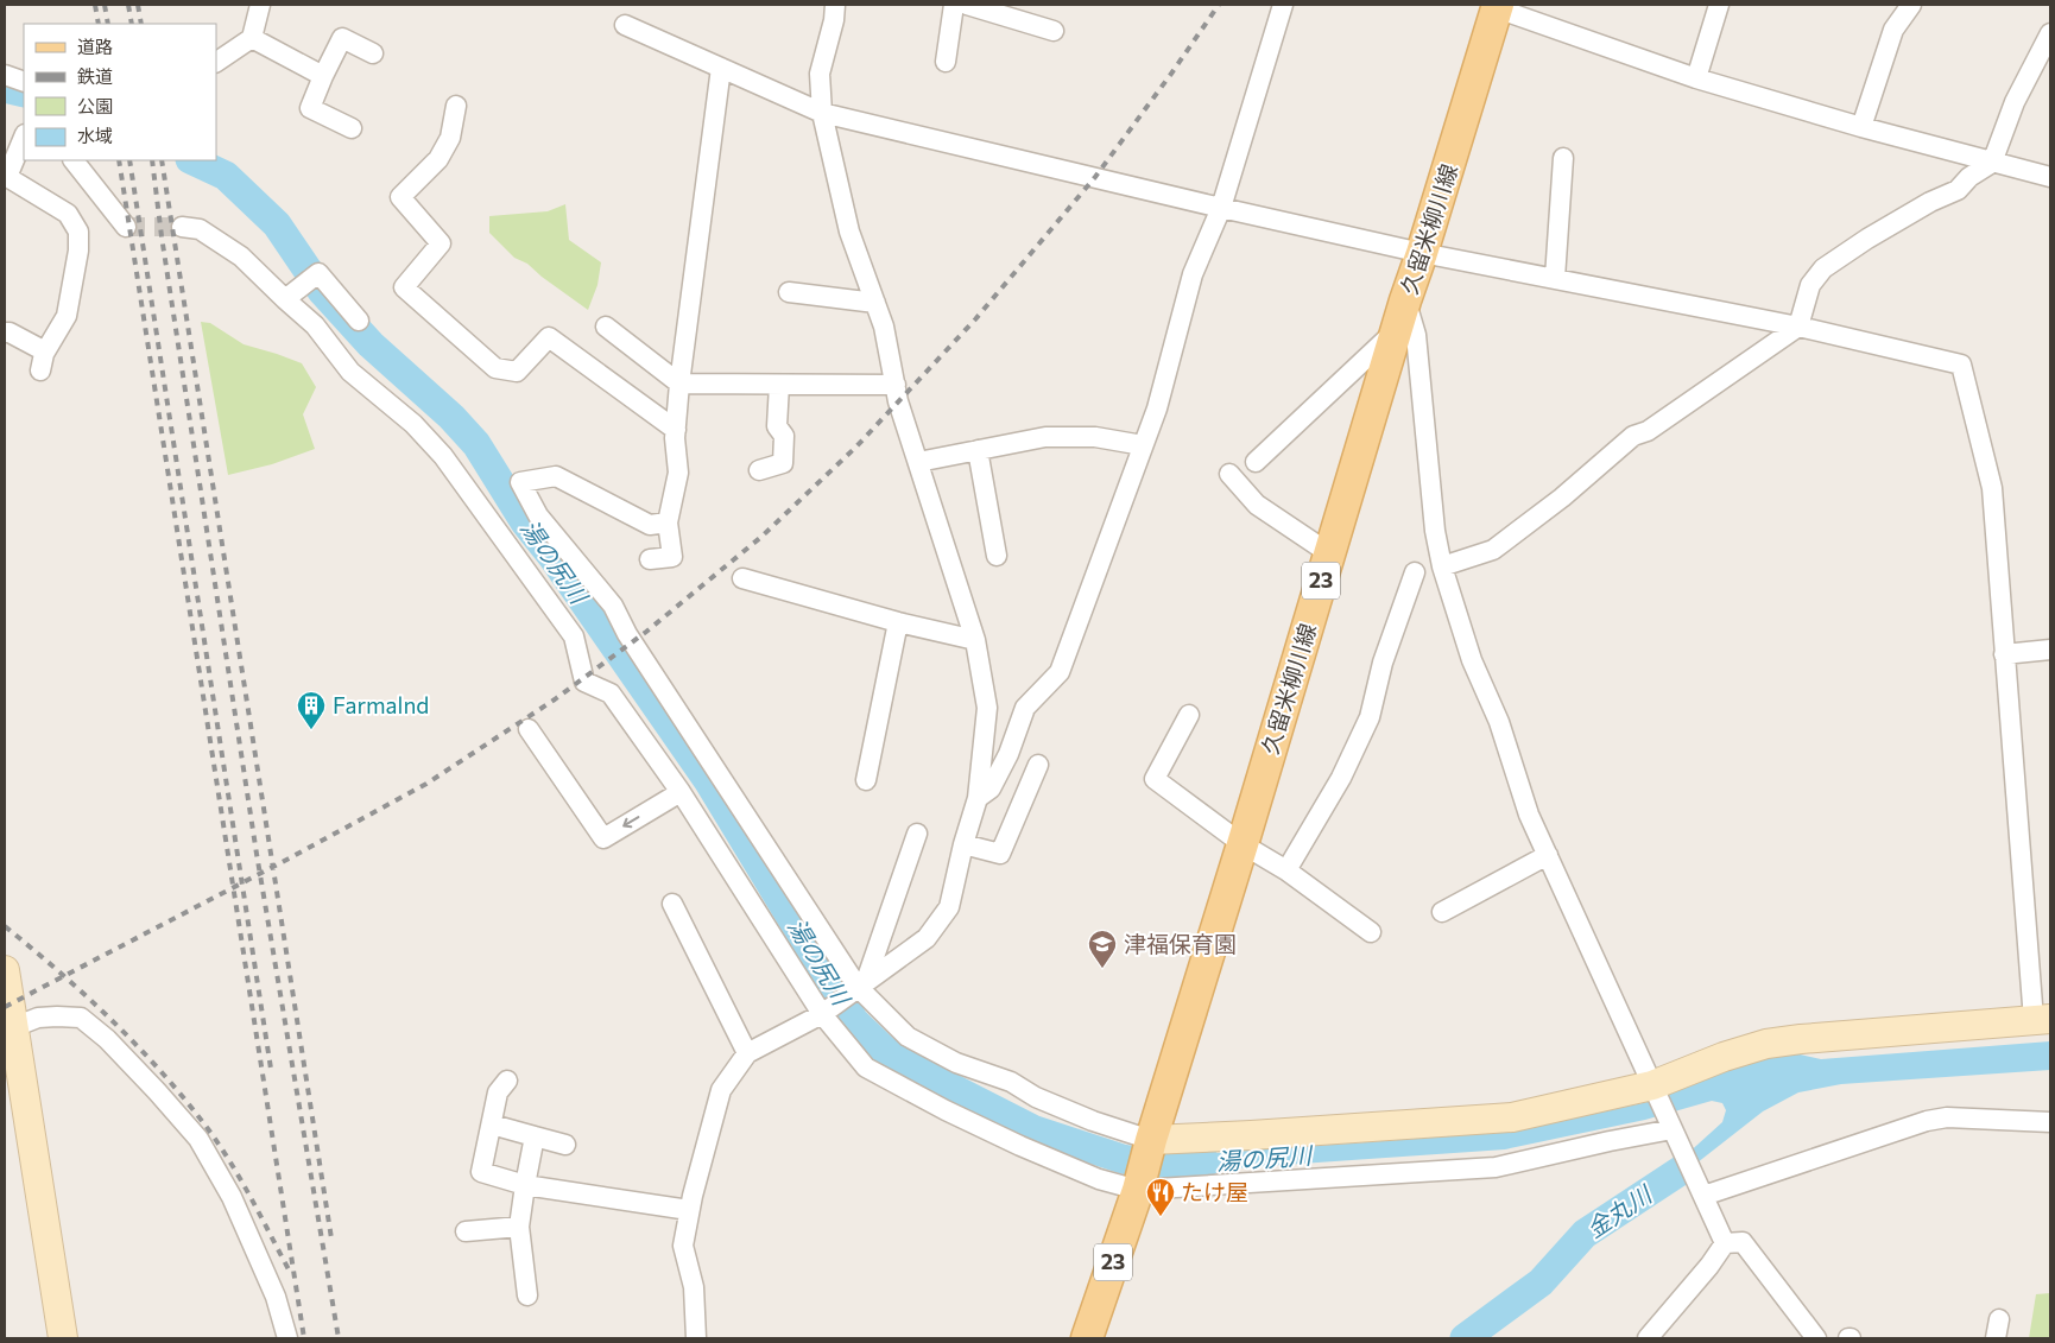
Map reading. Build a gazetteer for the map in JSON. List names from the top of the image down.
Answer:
{
  "streets": {
    "main road": ["久留米柳川線", "23"]
  },
  "water": ["湯の尻川", "金丸川"],
  "places": {
    "building": ["Farmalnd"],
    "school or university": ["津福保育園"],
    "restaurant": ["たけ屋"]
  },
  "legend": [
    "道路",
    "鉄道",
    "公園",
    "水域"
  ]
}
